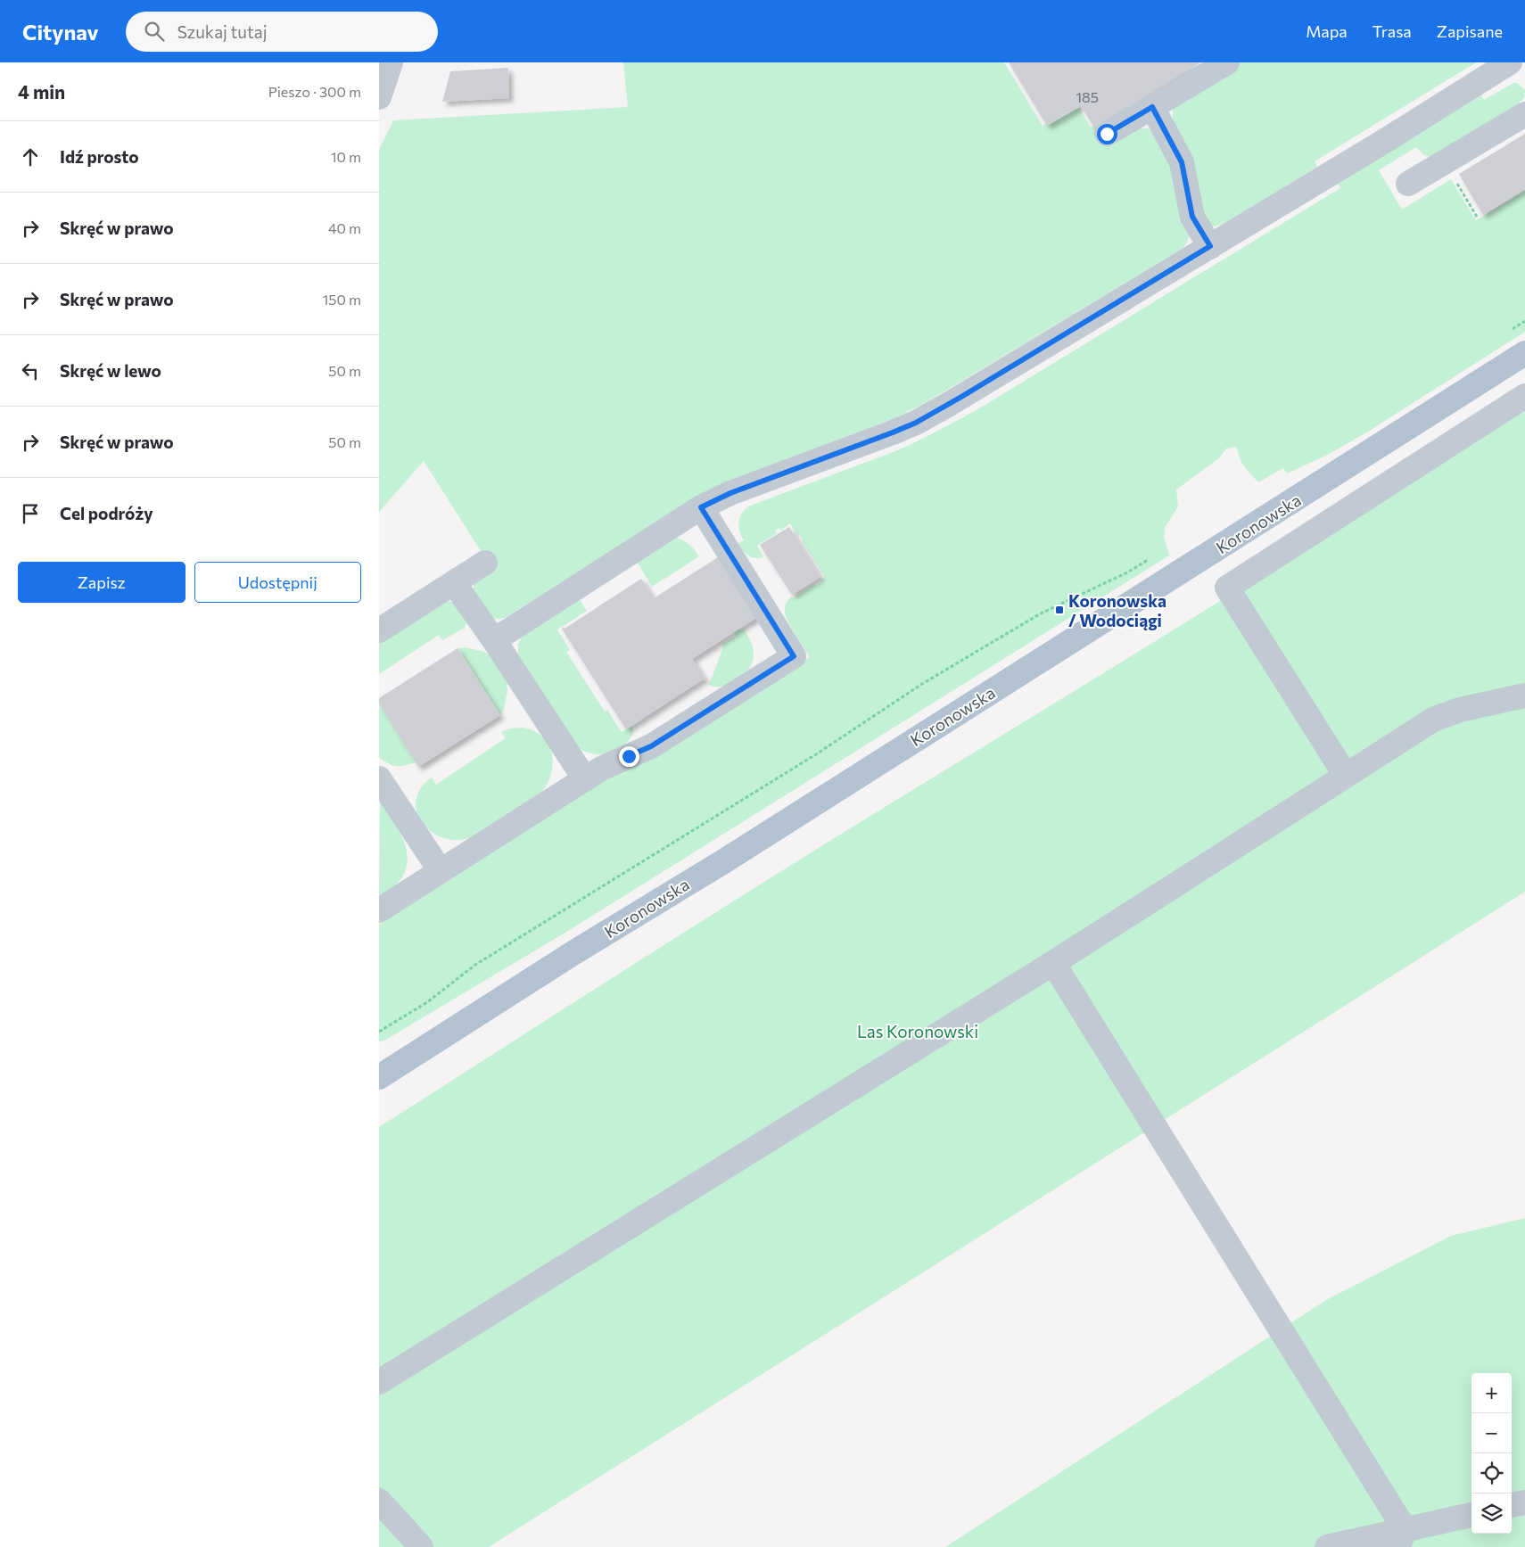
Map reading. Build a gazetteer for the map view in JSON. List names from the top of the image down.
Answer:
{
  "streets": {
    "main road": ["Koronowska"]
  },
  "parks": ["Las Koronowski"],
  "places": {
    "transit": ["Koronowska / Wodociągi"]
  },
  "house_numbers": ["185"],
  "page": {
    "header": "Citynav",
    "search": "Szukaj tutaj",
    "nav": ["Mapa", "Trasa", "Zapisane"],
    "heading": ["4 min", "Pieszo · 300 m"],
    "list": [
      ["Idź prosto", "10 m"],
      ["Skręć w prawo", "40 m"],
      ["Skręć w prawo", "150 m"],
      ["Skręć w lewo", "50 m"],
      ["Skręć w prawo", "50 m"],
      "Cel podróży"
    ],
    "buttons": ["Zapisz", "Udostępnij"],
    "map_buttons": ["+", "−"]
  }
}
